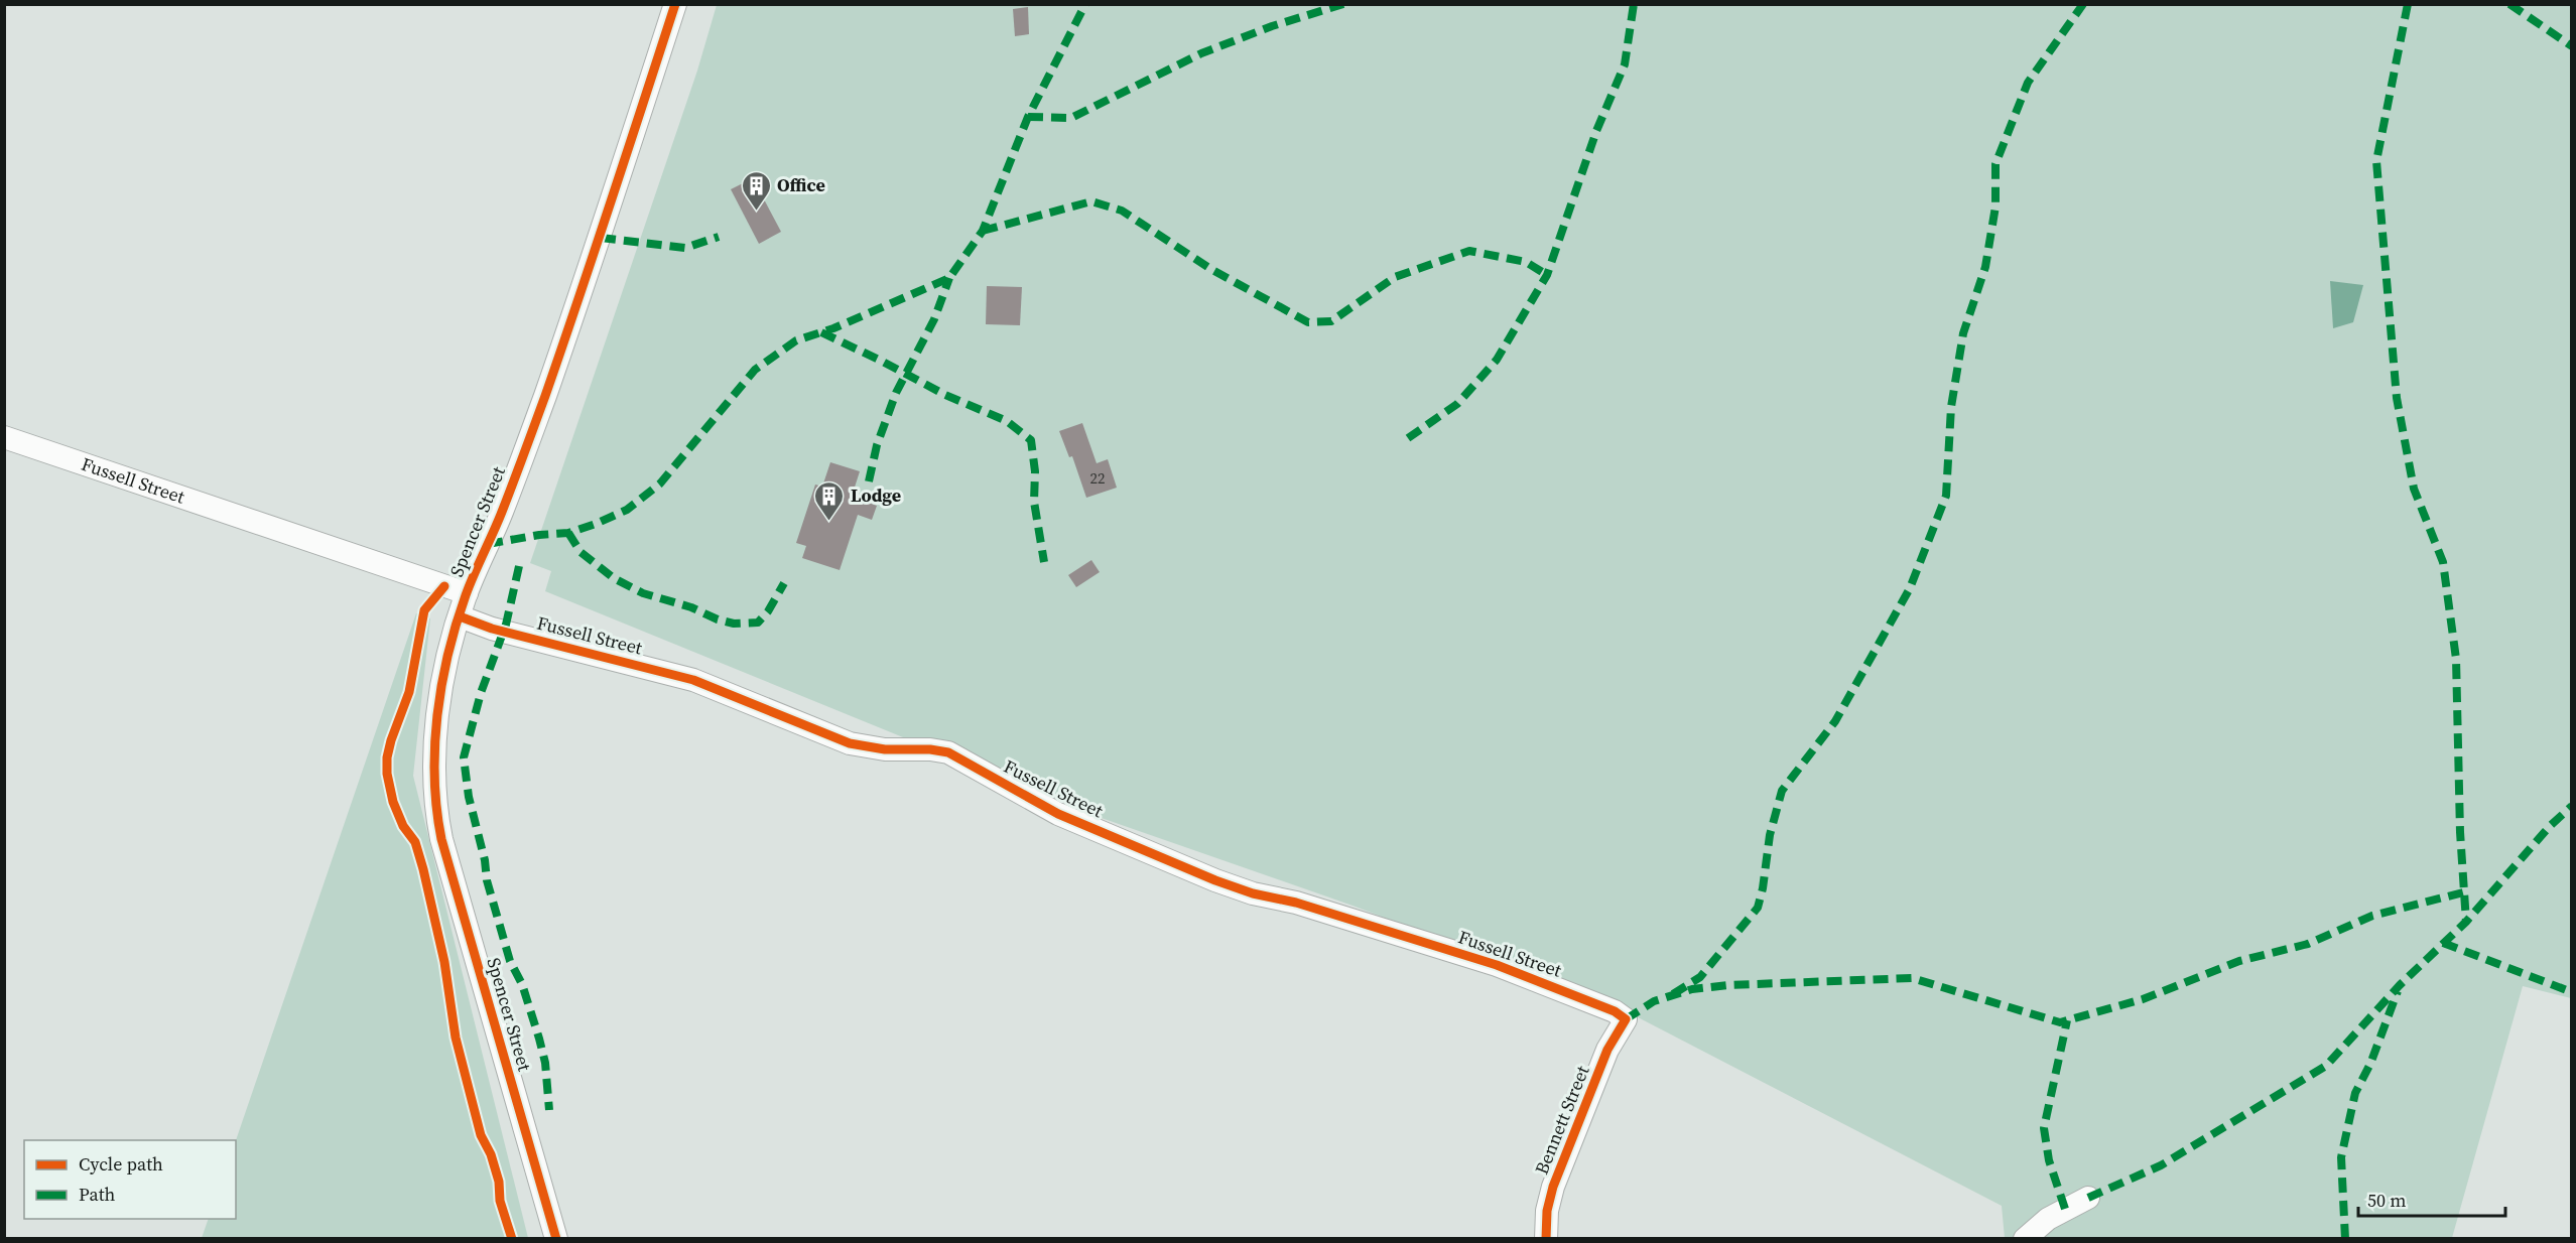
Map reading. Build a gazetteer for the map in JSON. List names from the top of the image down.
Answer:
{
  "streets": {
    "street": ["Fussell Street", "Spencer Street", "Bennett Street"]
  },
  "crossings": [
    ["Fussell Street", "Spencer Street"],
    ["Fussell Street", "Bennett Street"]
  ],
  "places": {
    "building": ["Office", "Lodge"]
  },
  "house_numbers": ["22"],
  "legend": ["Cycle path", "Path"],
  "scale_bar": "50 m"
}
